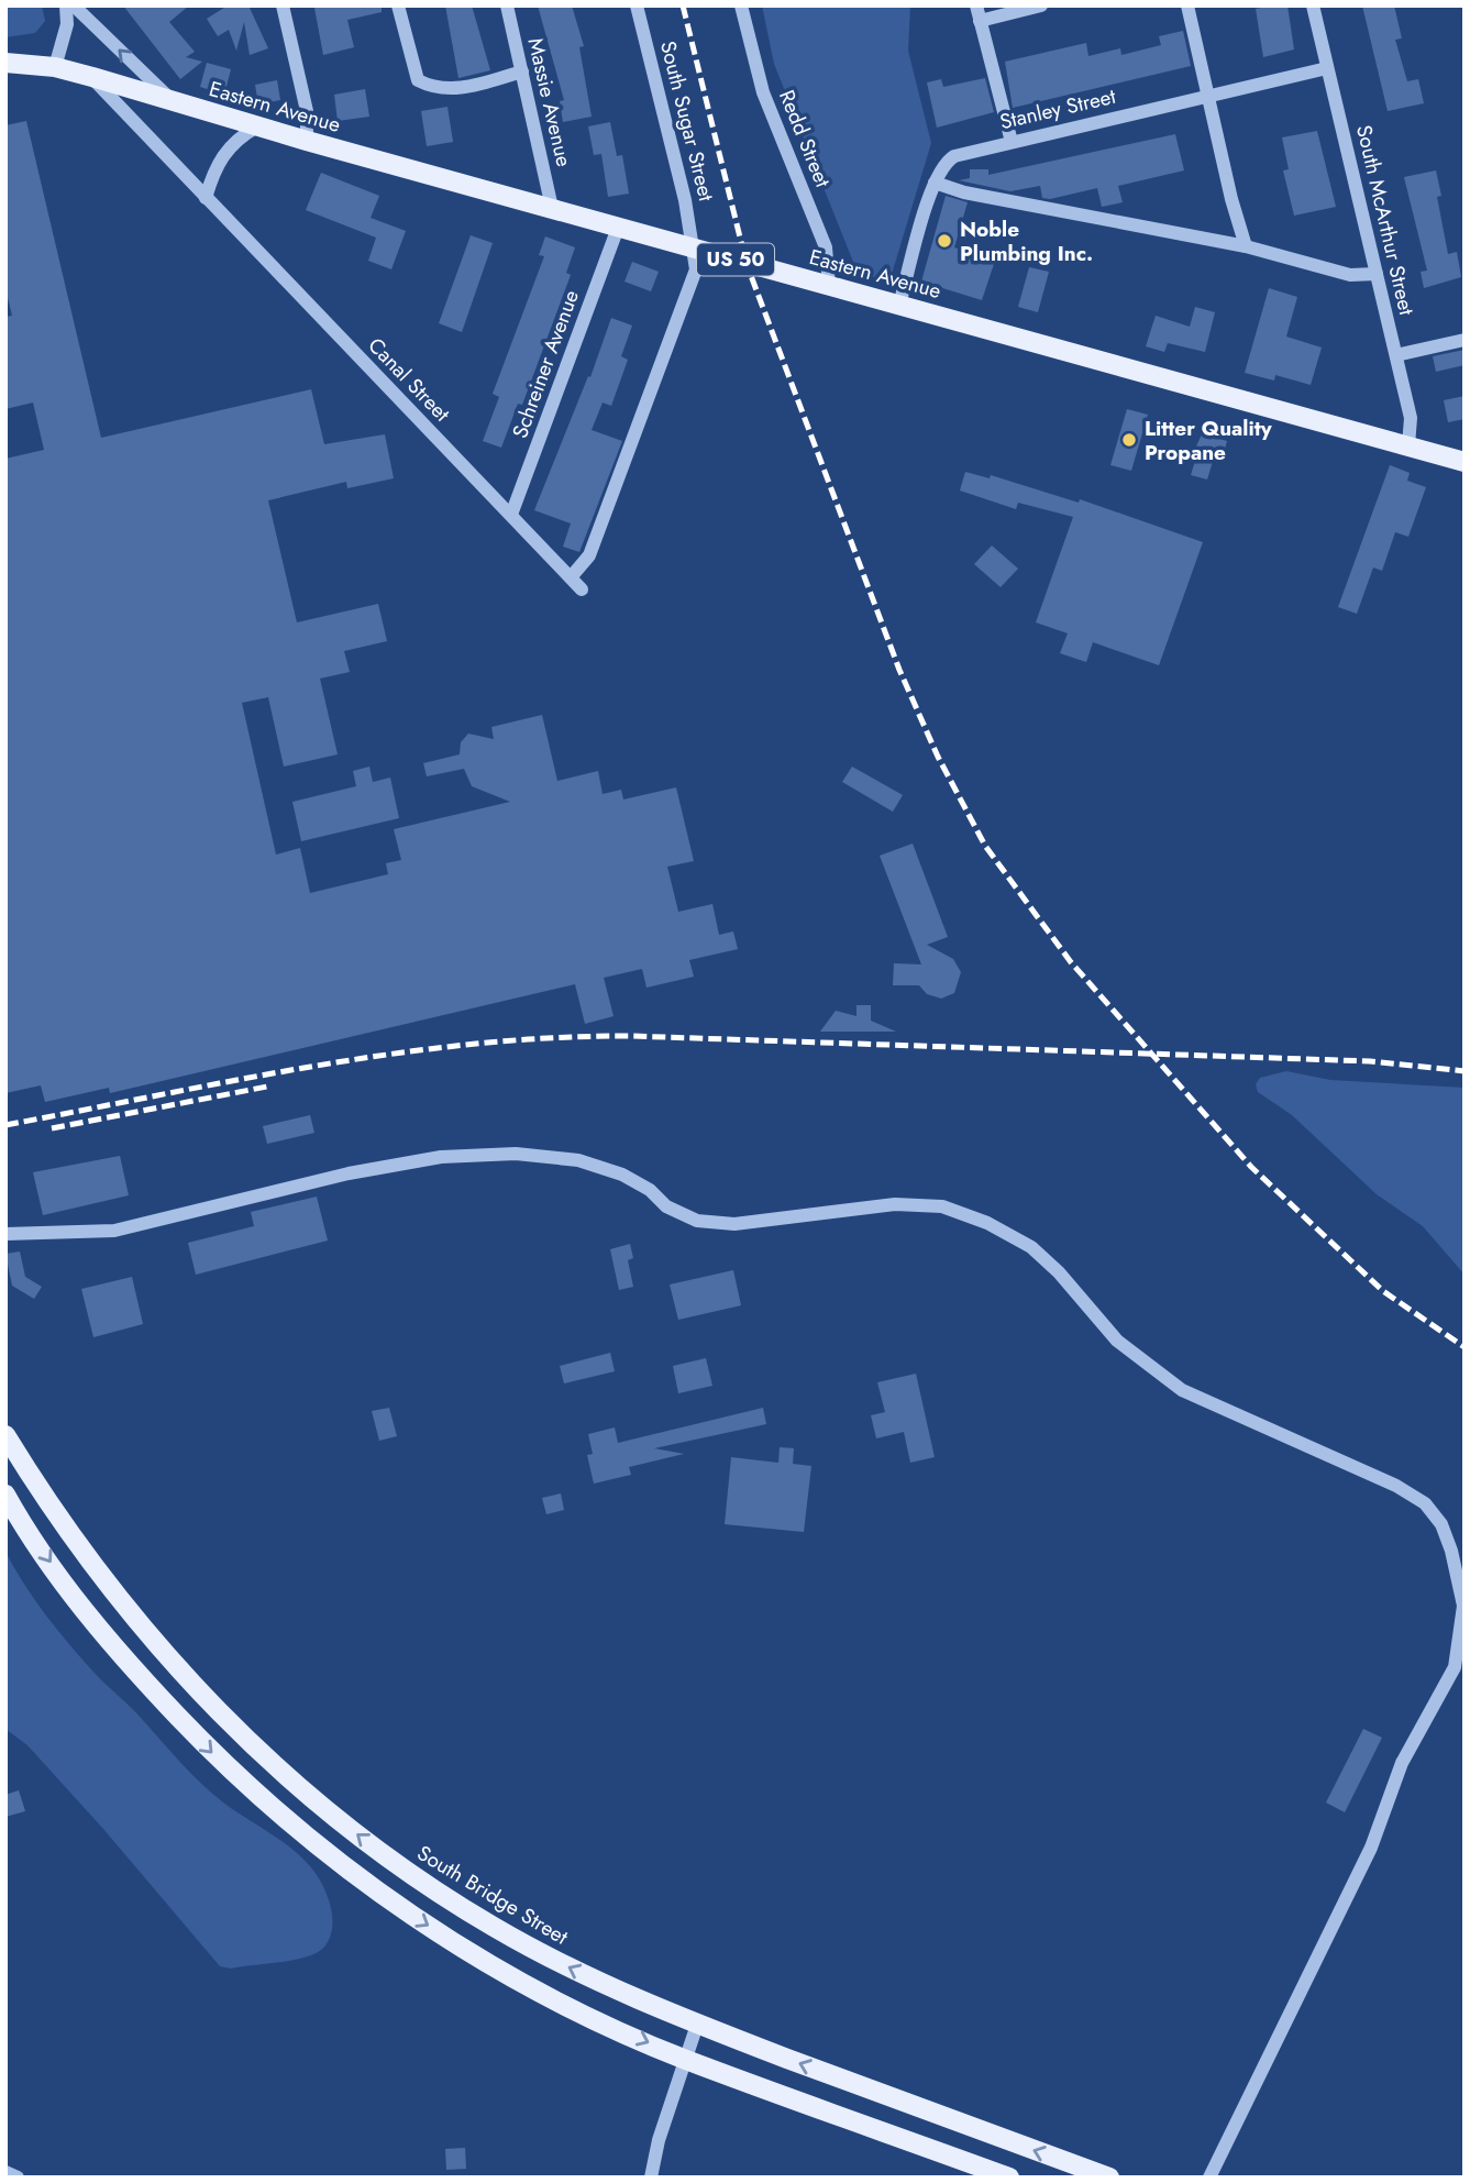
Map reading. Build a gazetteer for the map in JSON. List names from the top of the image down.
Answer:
{
  "streets": {
    "main road": ["Eastern Avenue", "US 50", "South Bridge Street"],
    "street": [
      "Massie Avenue",
      "Stanley Street",
      "South Sugar Street",
      "Redd Street",
      "South McArthur Street",
      "Schreiner Avenue",
      "Canal Street"
    ]
  },
  "crossings": [
    ["Massie Avenue", "Eastern Avenue"],
    ["Eastern Avenue", "Stanley Street"],
    ["Eastern Avenue", "South Sugar Street"],
    ["Eastern Avenue", "Redd Street"],
    ["Eastern Avenue", "South McArthur Street"],
    ["Eastern Avenue", "Schreiner Avenue"],
    ["Eastern Avenue", "Canal Street"],
    ["Stanley Street", "South McArthur Street"],
    ["South Sugar Street", "Canal Street"],
    ["Schreiner Avenue", "Canal Street"]
  ],
  "places": ["Noble Plumbing Inc.", "Litter Quality Propane"]
}
